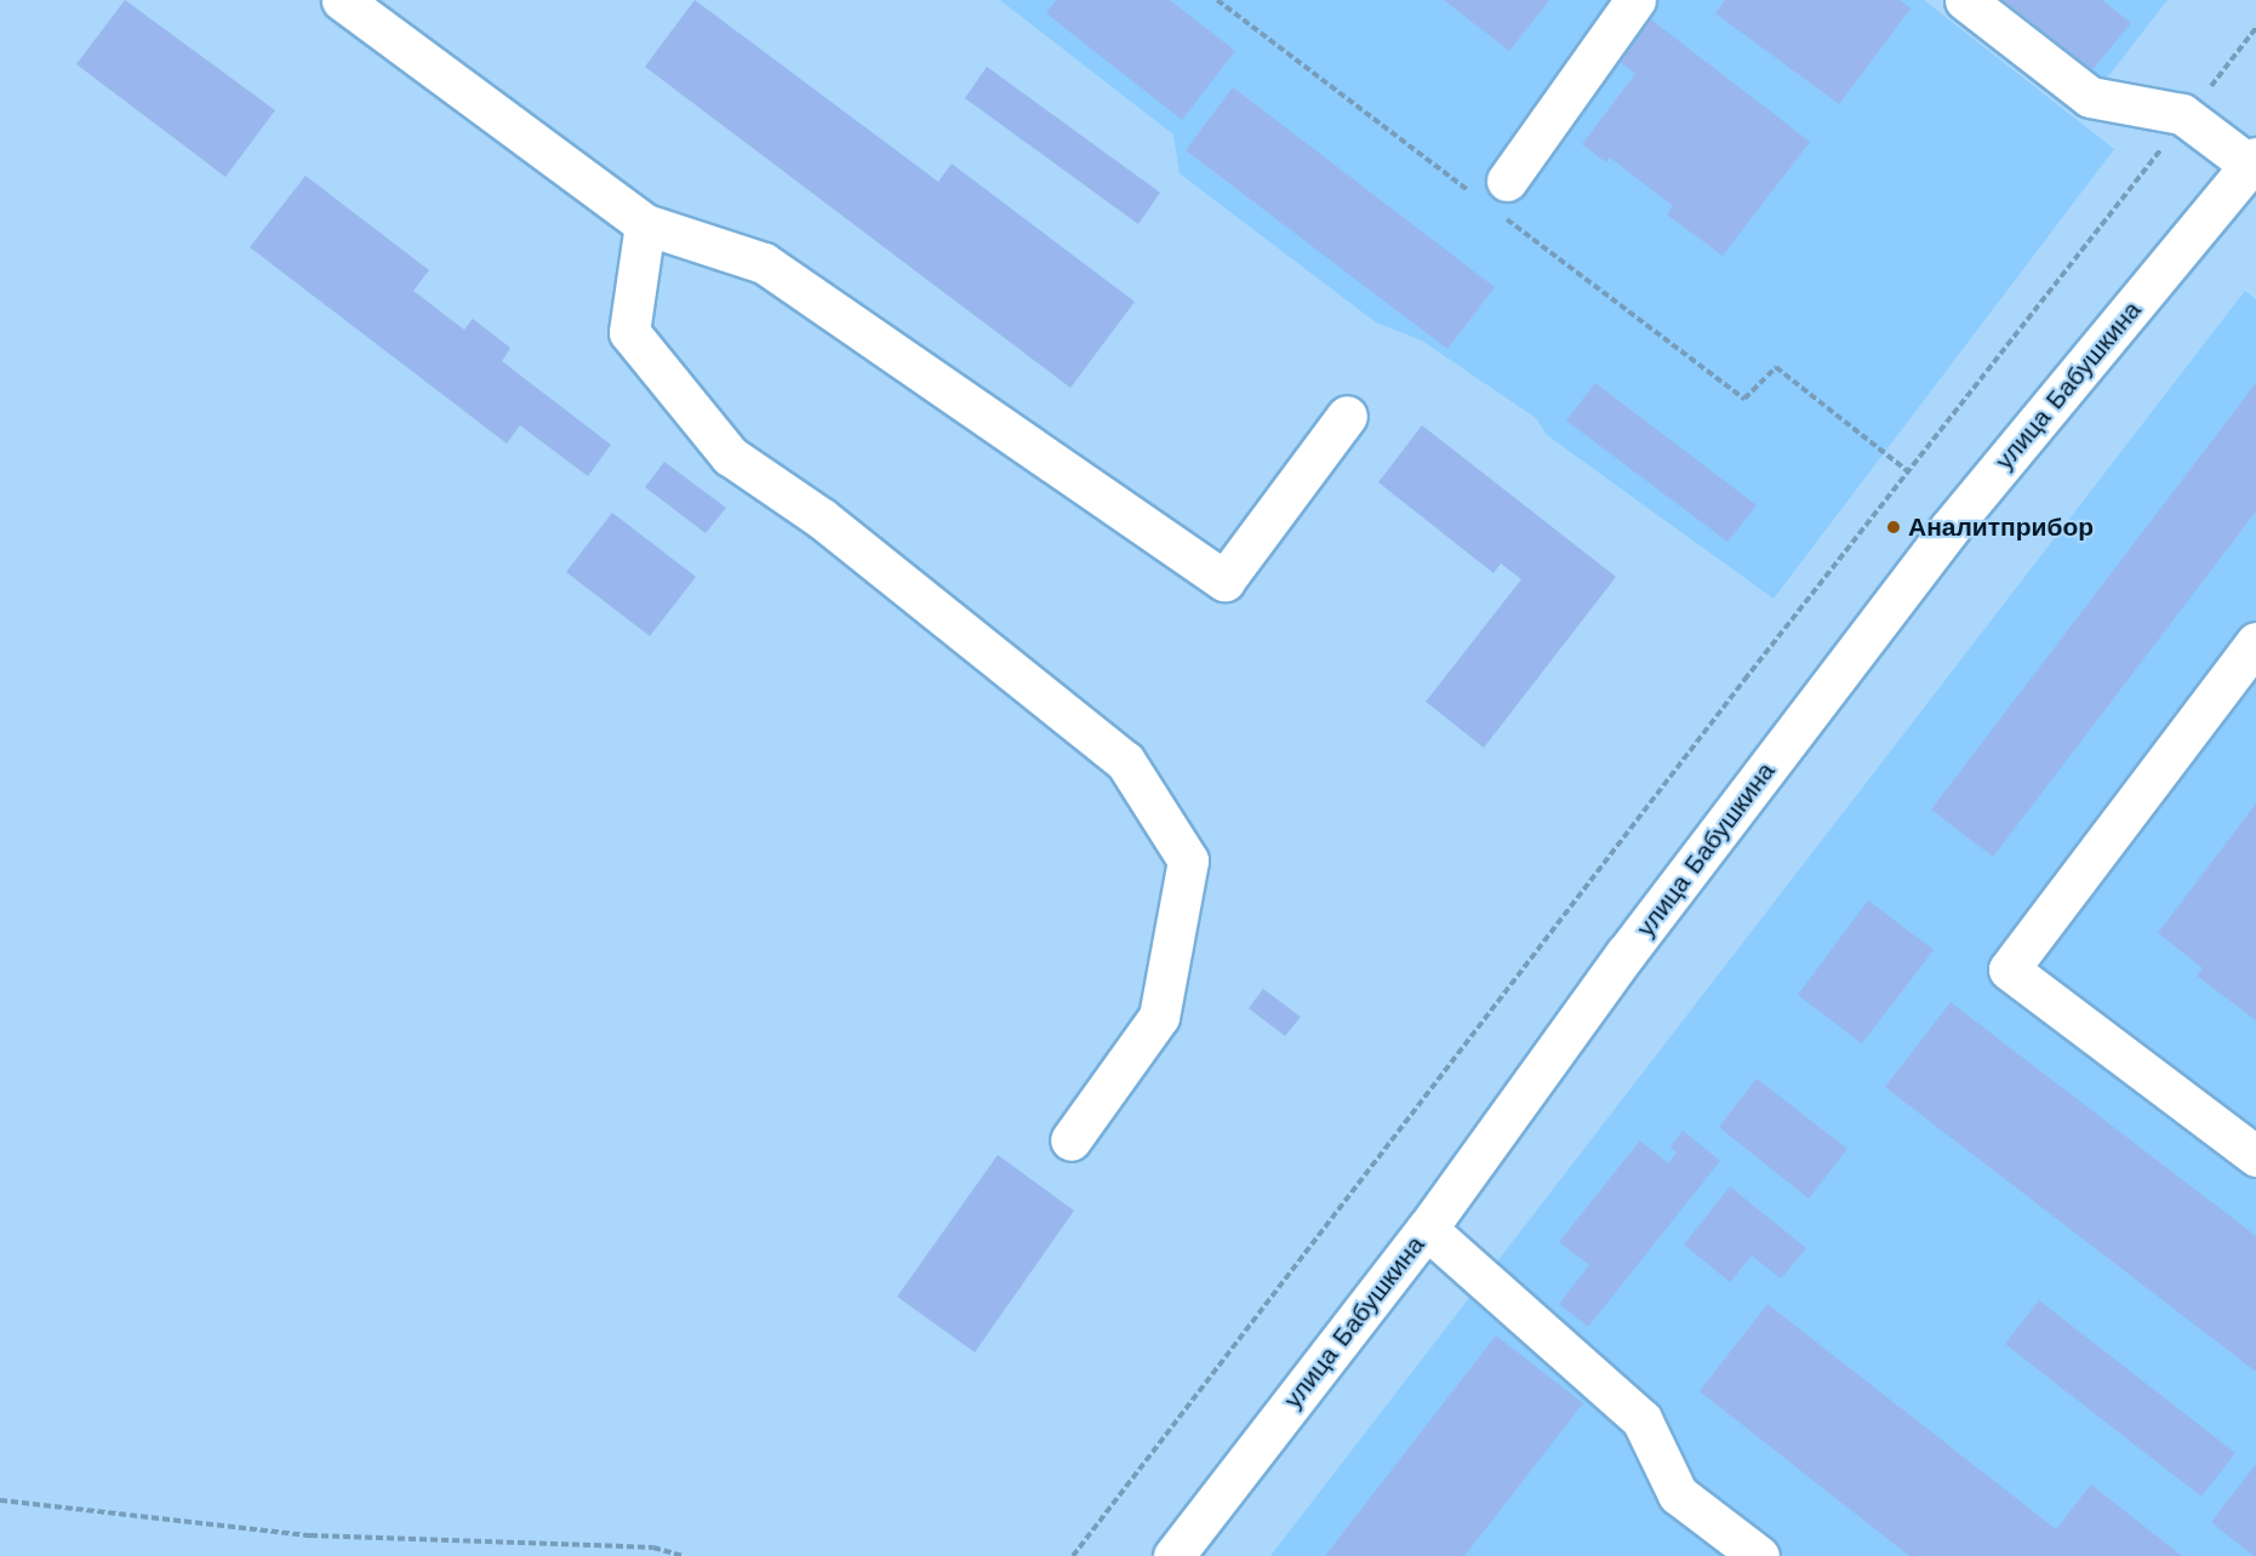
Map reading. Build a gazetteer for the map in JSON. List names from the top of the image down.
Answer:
{
  "streets": {
    "main road": ["улица Бабушкина"]
  },
  "places": ["Аналитприбор"]
}
